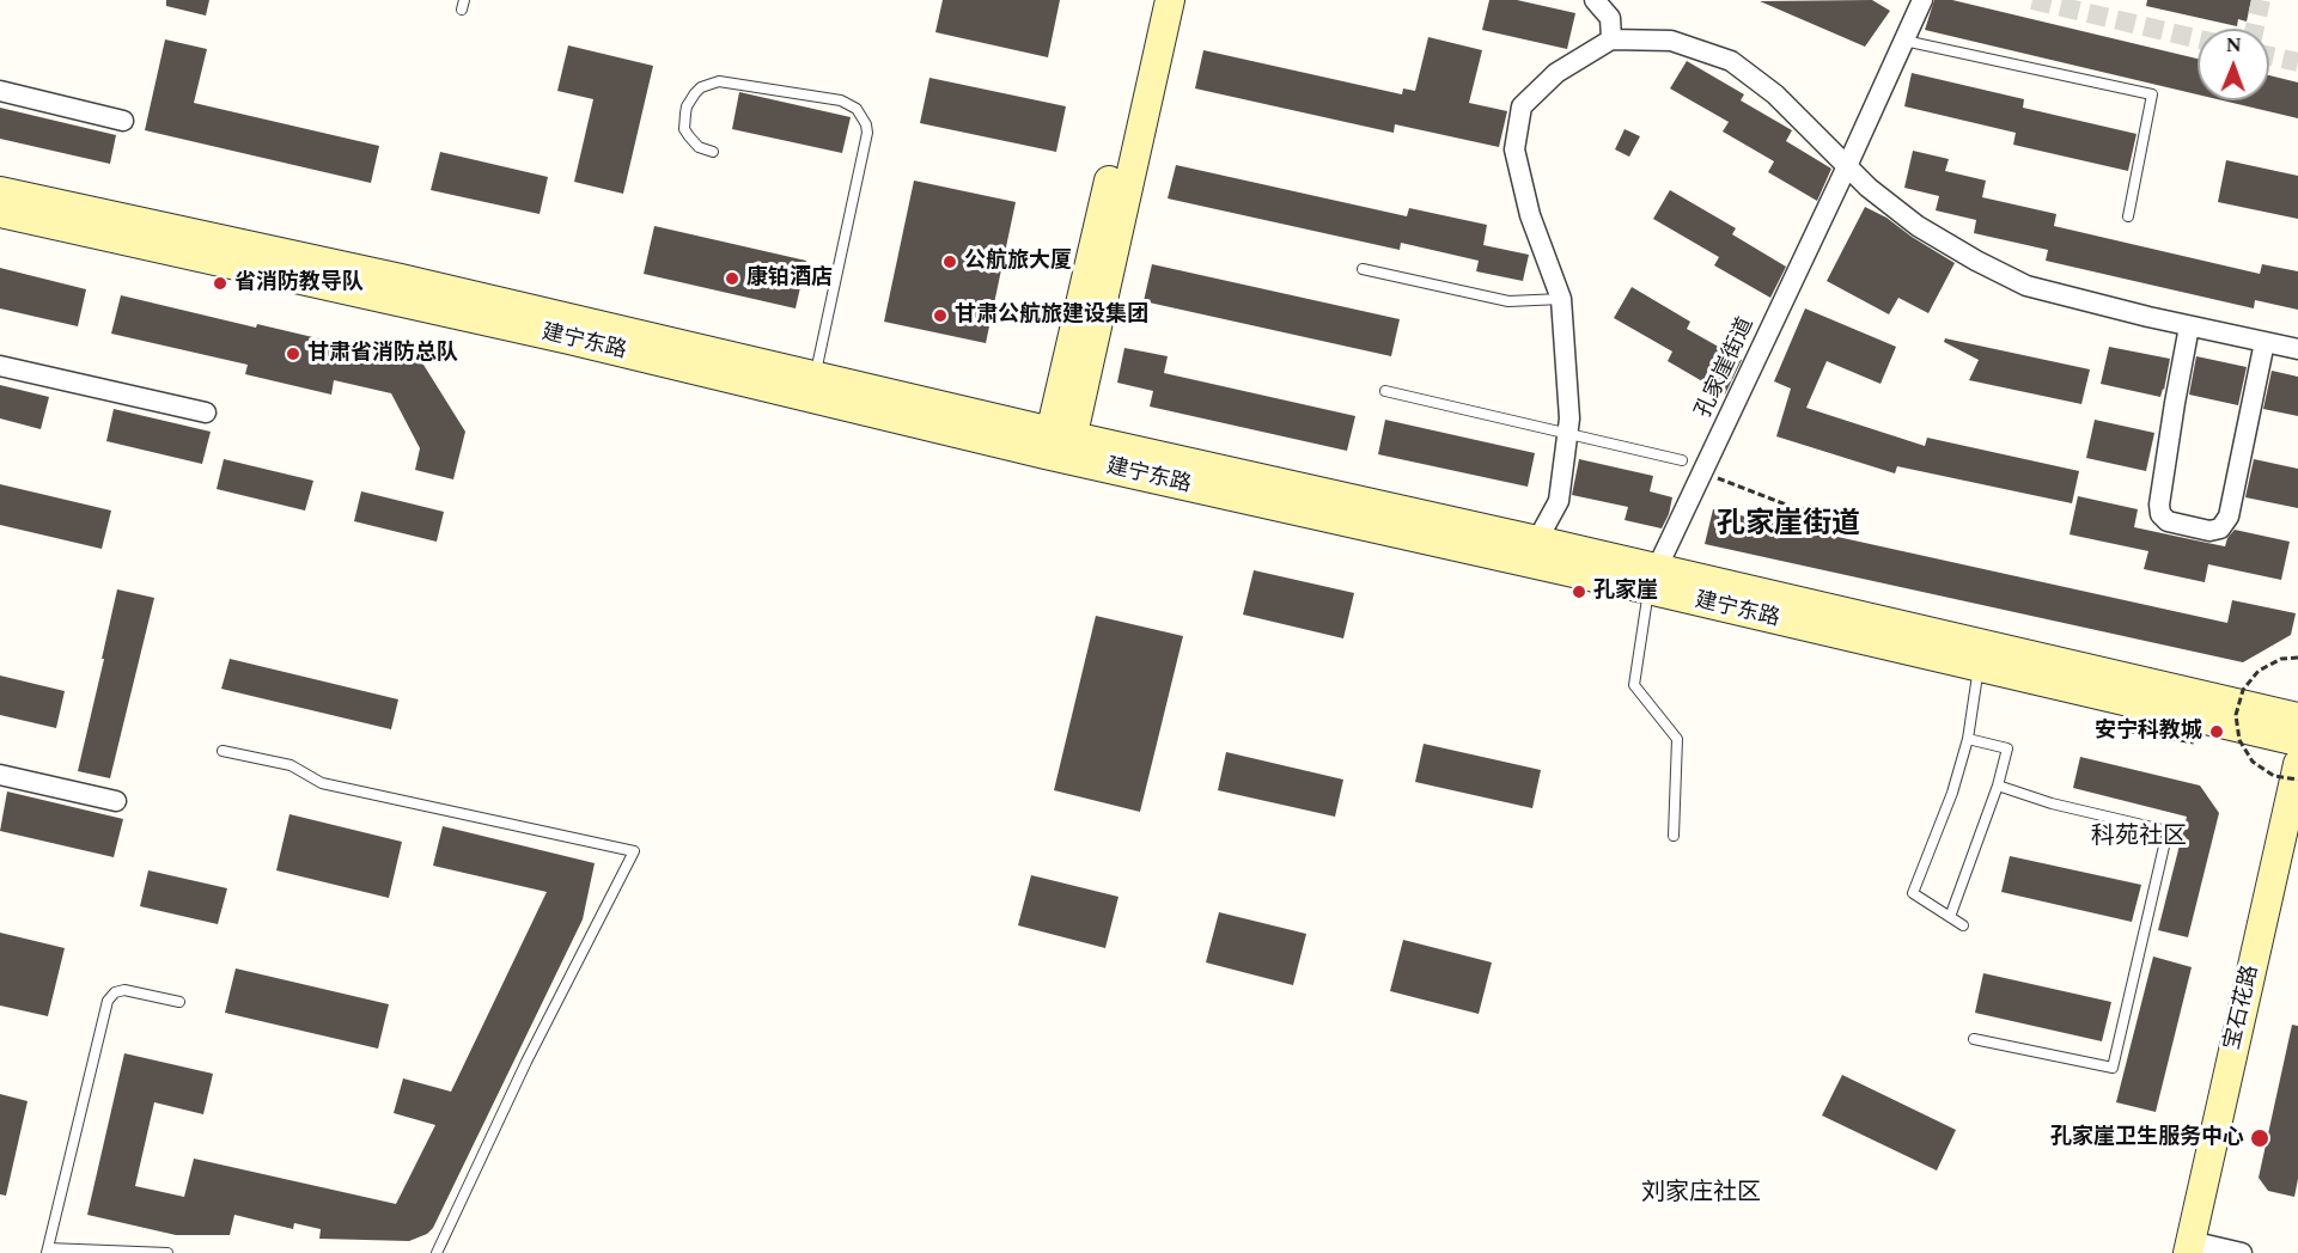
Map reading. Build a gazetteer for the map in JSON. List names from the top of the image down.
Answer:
{
  "streets": {
    "main road": ["建宁东路", "宝石花路"],
    "street": ["孔家崖街道"]
  },
  "crossings": [
    ["建宁东路", "孔家崖街道"]
  ],
  "districts": ["孔家崖街道", "科苑社区", "刘家庄社区"],
  "places": [
    "公航旅大厦",
    "康铂酒店",
    "省消防教导队",
    "甘肃公航旅建设集团",
    "甘肃省消防总队",
    "孔家崖",
    "安宁科教城",
    "孔家崖卫生服务中心"
  ],
  "north": "top"
}
